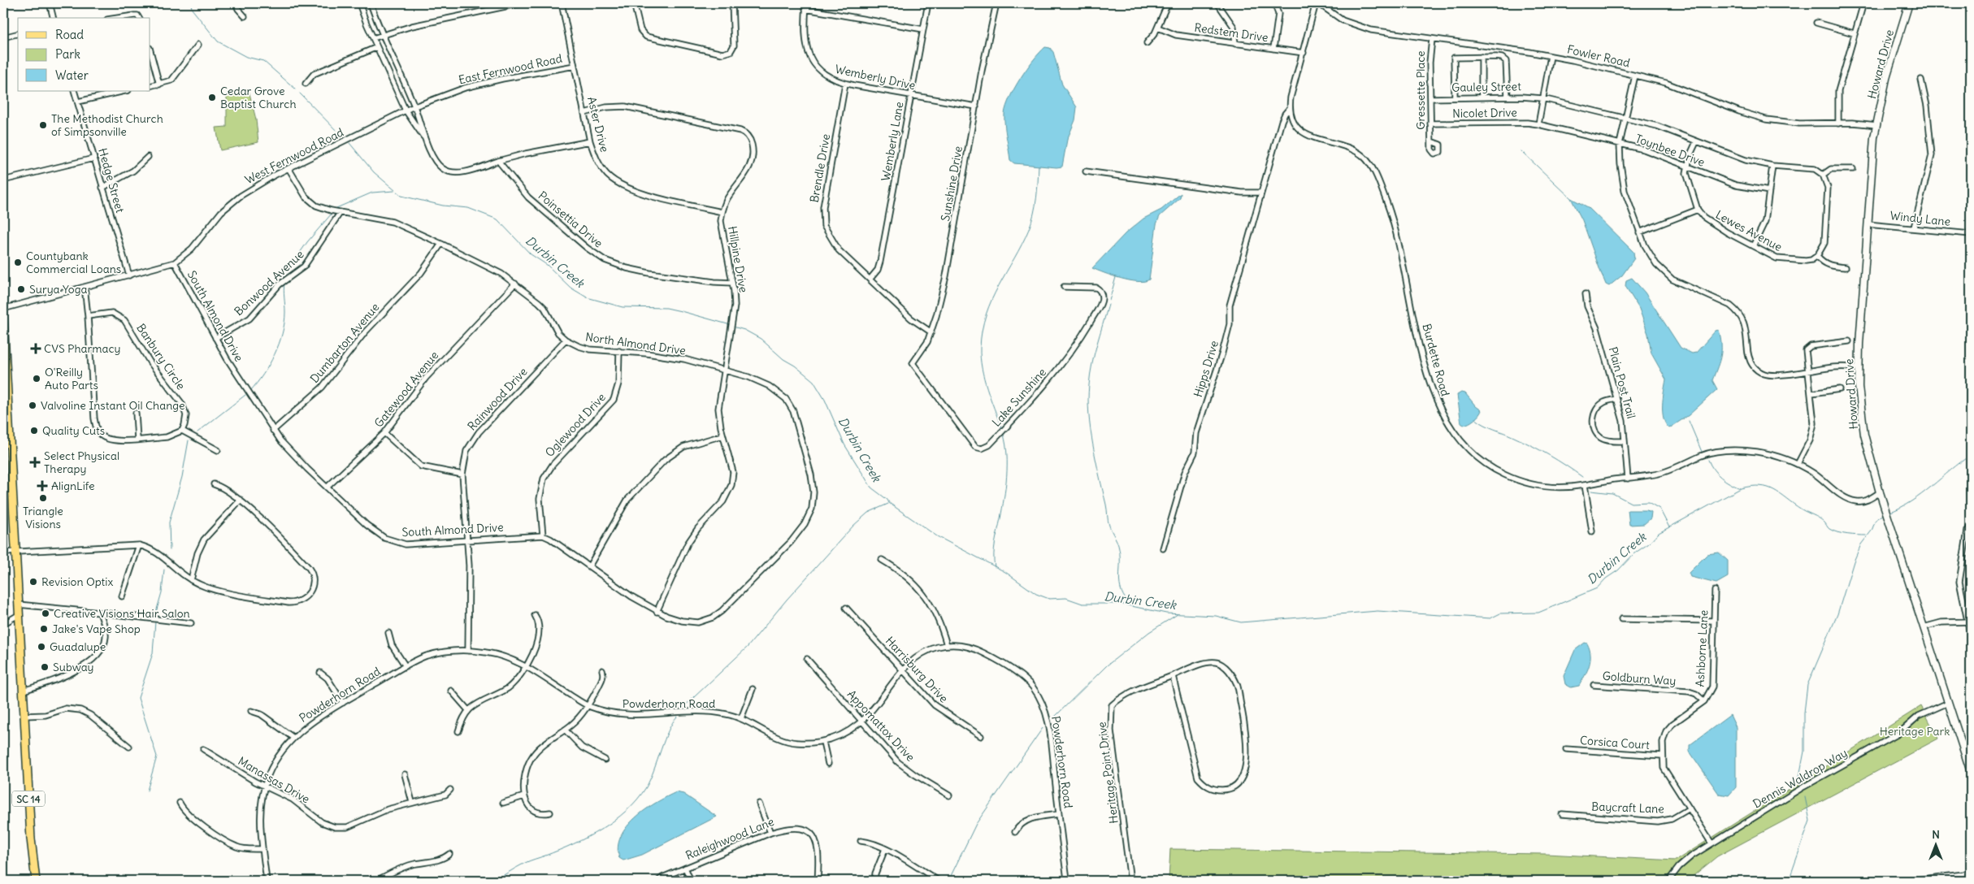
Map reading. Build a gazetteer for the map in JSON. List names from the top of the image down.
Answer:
{
  "streets": {
    "main road": ["SC 14"],
    "street": [
      "Redstem Drive",
      "Fowler Road",
      "Howard Drive",
      "East Fernwood Road",
      "Wemberly Drive",
      "Gauley Street",
      "Gressette Place",
      "Nicolet Drive",
      "Aster Drive",
      "Wemberly Lane",
      "Toynbee Drive",
      "West Fernwood Road",
      "Brendle Drive",
      "Hedge Street",
      "Sunshine Drive",
      "Windy Lane",
      "Poinsettia Drive",
      "Lewes Avenue",
      "Hillpine Drive",
      "Bonwood Avenue",
      "South Almond Drive",
      "Dumbarton Avenue",
      "North Almond Drive",
      "Banbury Circle",
      "Burdette Road",
      "Hipps Drive",
      "Plain Post Trail",
      "Gatewood Avenue",
      "Lake Sunshine",
      "Rainwood Drive",
      "Oglewood Drive",
      "Ashborne Lane",
      "Harrisburg Drive",
      "Goldburn Way",
      "Powderhorn Road",
      "Appomattox Drive",
      "Corsica Court",
      "Heritage Point Drive",
      "Dennis Waldrop Way",
      "Manassas Drive",
      "Baycraft Lane",
      "Raleighwood Lane"
    ]
  },
  "crossings": [
    ["Fowler Road", "Howard Drive"],
    ["Fowler Road", "Gressette Place"],
    ["Howard Drive", "Windy Lane"],
    ["Howard Drive", "Burdette Road"],
    ["Howard Drive", "Dennis Waldrop Way"],
    ["East Fernwood Road", "Aster Drive"],
    ["East Fernwood Road", "West Fernwood Road"],
    ["Wemberly Drive", "Wemberly Lane"],
    ["Wemberly Drive", "Brendle Drive"],
    ["Wemberly Drive", "Sunshine Drive"],
    ["Gauley Street", "Gressette Place"],
    ["Gressette Place", "Nicolet Drive"],
    ["Nicolet Drive", "Toynbee Drive"],
    ["Aster Drive", "Hillpine Drive"],
    ["Wemberly Lane", "Brendle Drive"],
    ["Toynbee Drive", "Lewes Avenue"],
    ["West Fernwood Road", "Hedge Street"],
    ["West Fernwood Road", "South Almond Drive"],
    ["West Fernwood Road", "North Almond Drive"],
    ["Brendle Drive", "Sunshine Drive"],
    ["Sunshine Drive", "Lake Sunshine"],
    ["Poinsettia Drive", "Hillpine Drive"],
    ["Hillpine Drive", "North Almond Drive"],
    ["Bonwood Avenue", "South Almond Drive"],
    ["Bonwood Avenue", "North Almond Drive"],
    ["South Almond Drive", "Dumbarton Avenue"],
    ["South Almond Drive", "Gatewood Avenue"],
    ["South Almond Drive", "Rainwood Drive"],
    ["South Almond Drive", "Oglewood Drive"],
    ["Dumbarton Avenue", "North Almond Drive"],
    ["North Almond Drive", "Gatewood Avenue"],
    ["North Almond Drive", "Rainwood Drive"],
    ["North Almond Drive", "Oglewood Drive"],
    ["Burdette Road", "Hipps Drive"],
    ["Burdette Road", "Plain Post Trail"],
    ["Rainwood Drive", "Powderhorn Road"],
    ["Ashborne Lane", "Goldburn Way"],
    ["Ashborne Lane", "Corsica Court"],
    ["Ashborne Lane", "Dennis Waldrop Way"],
    ["Ashborne Lane", "Baycraft Lane"],
    ["Harrisburg Drive", "Powderhorn Road"],
    ["Powderhorn Road", "Appomattox Drive"],
    ["Powderhorn Road", "Manassas Drive"]
  ],
  "water": ["Durbin Creek"],
  "parks": ["Heritage Park"],
  "places": {
    "other": [
      "Cedar Grove Baptist Church",
      "The Methodist Church of Simpsonville",
      "Countybank Commercial Loans",
      "Surya Yoga",
      "O'Reilly Auto Parts",
      "Valvoline Instant Oil Change",
      "Quality Cuts",
      "Triangle Visions",
      "Revision Optix",
      "Creative Visions Hair Salon",
      "Jake's Vape Shop",
      "Guadalupe",
      "Subway"
    ],
    "health": ["CVS Pharmacy", "Select Physical Therapy", "AlignLife"]
  },
  "legend": ["Road", "Park", "Water"],
  "north": "top"
}
